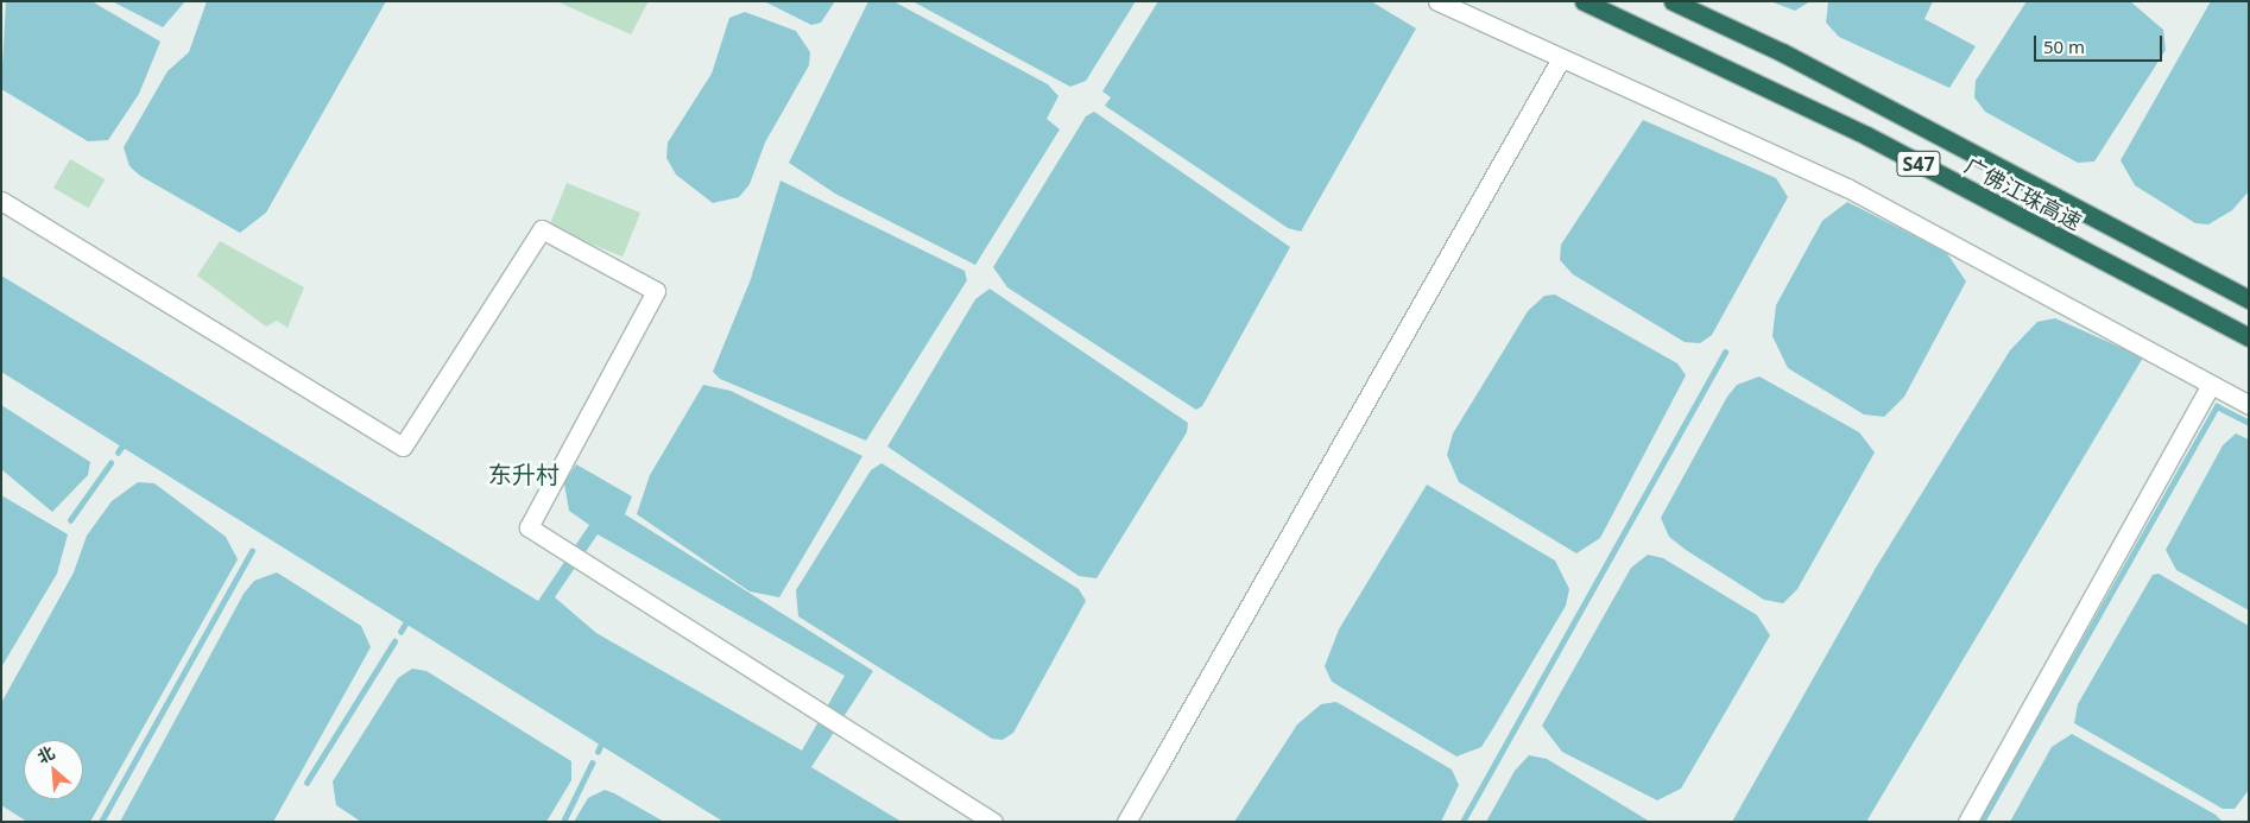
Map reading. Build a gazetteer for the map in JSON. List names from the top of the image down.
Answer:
{
  "streets": {
    "highway": ["S47", "广佛江珠高速"]
  },
  "districts": ["东升村"],
  "scale_bar": "50 m",
  "north": "top left"
}
